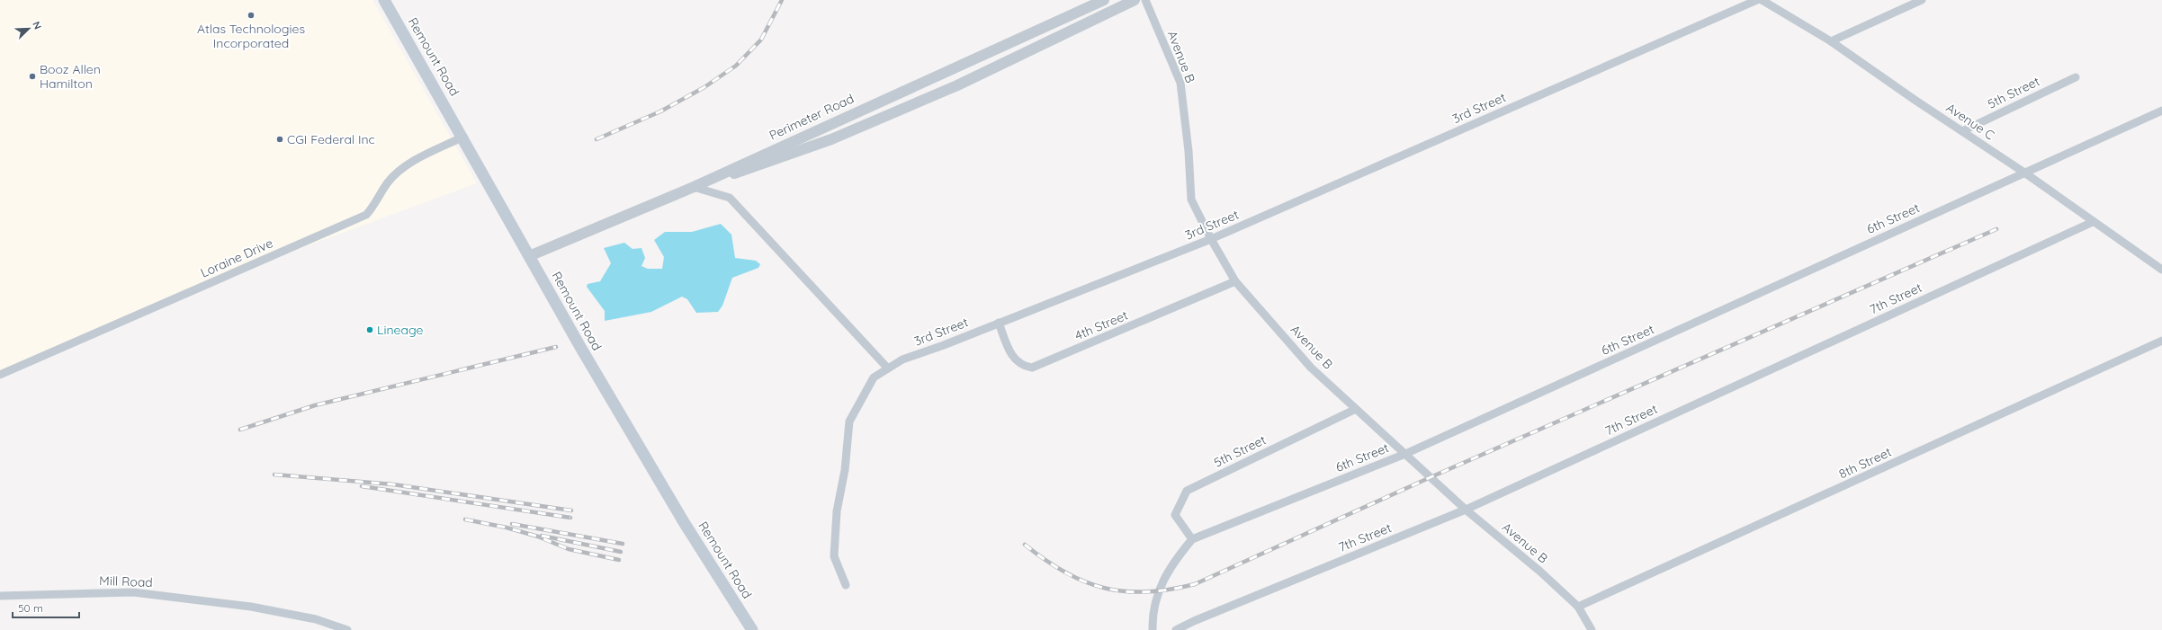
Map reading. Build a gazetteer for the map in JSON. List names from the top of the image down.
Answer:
{
  "streets": {
    "main road": ["Remount Road"],
    "street": [
      "Avenue B",
      "5th Street",
      "3rd Street",
      "Perimeter Road",
      "Avenue C",
      "6th Street",
      "Loraine Drive",
      "7th Street",
      "4th Street",
      "8th Street",
      "Mill Road"
    ]
  },
  "crossings": [
    ["Remount Road", "Perimeter Road"],
    ["Remount Road", "Loraine Drive"],
    ["Avenue B", "5th Street"],
    ["Avenue B", "3rd Street"],
    ["Avenue B", "6th Street"],
    ["Avenue B", "7th Street"],
    ["Avenue B", "4th Street"],
    ["Avenue B", "8th Street"],
    ["5th Street", "Avenue C"],
    ["5th Street", "6th Street"],
    ["3rd Street", "4th Street"],
    ["Avenue C", "6th Street"],
    ["Avenue C", "7th Street"]
  ],
  "places": [
    "Atlas Technologies Incorporated",
    "Booz Allen Hamilton",
    "CGI Federal Inc",
    "Lineage"
  ],
  "scale_bar": "50 m",
  "north": "top right"
}
